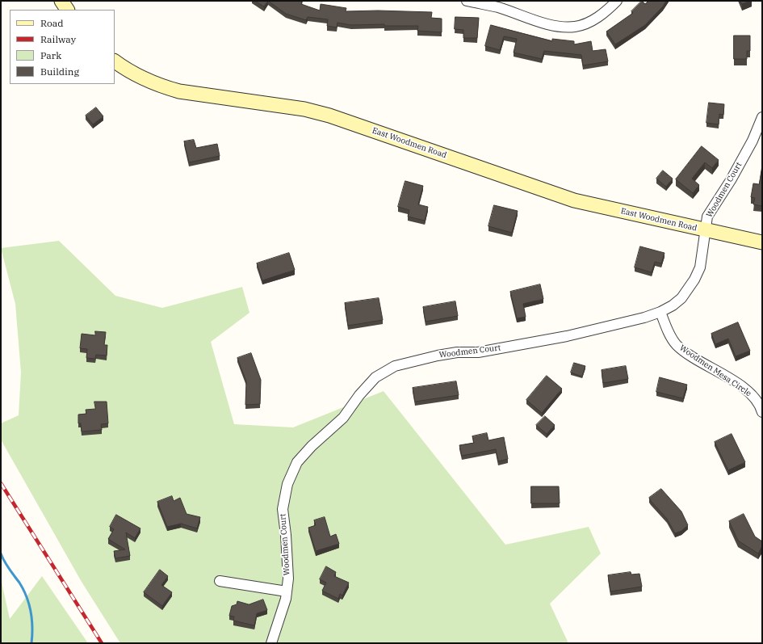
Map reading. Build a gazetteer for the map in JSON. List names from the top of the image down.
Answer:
{
  "streets": {
    "main road": ["East Woodmen Road"],
    "street": ["Woodmen Court", "Woodmen Mesa Circle"]
  },
  "crossings": [
    ["East Woodmen Road", "Woodmen Court"],
    ["Woodmen Court", "Woodmen Mesa Circle"]
  ],
  "legend": [
    "Road",
    "Railway",
    "Park",
    "Building"
  ]
}
